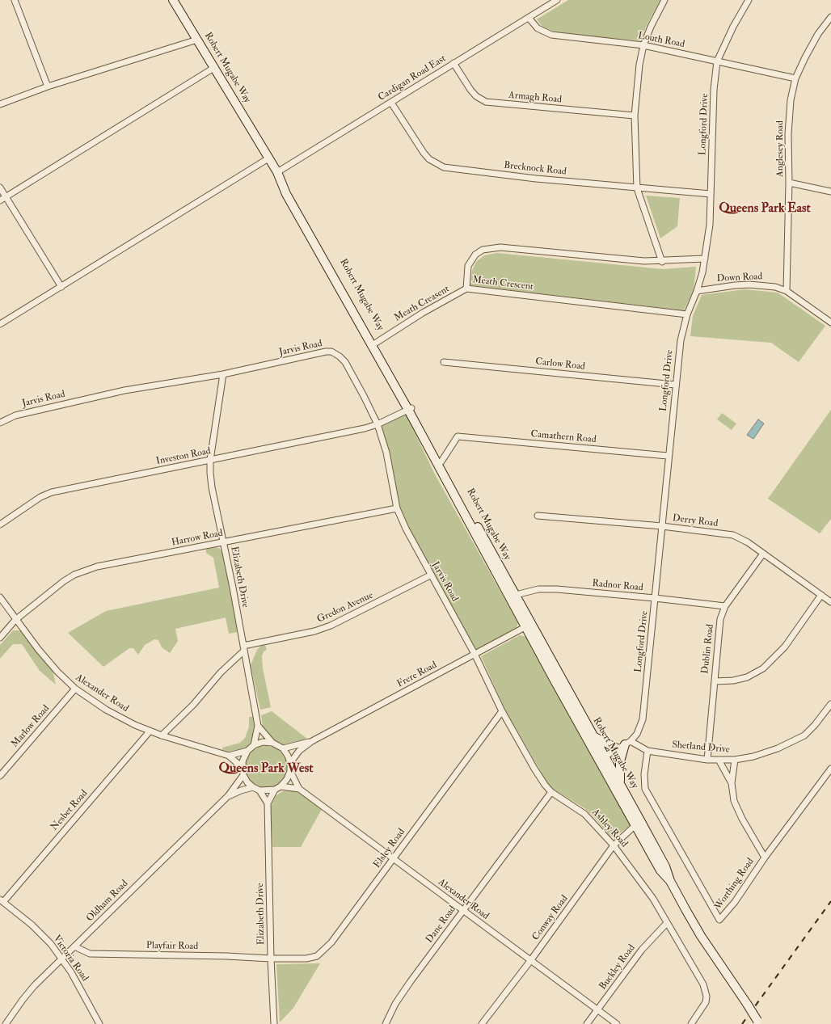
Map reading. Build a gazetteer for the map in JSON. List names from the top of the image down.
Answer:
{
  "streets": {
    "main road": ["Robert Mugabe Way"],
    "street": [
      "Louth Road",
      "Cardigan Road East",
      "Armagh Road",
      "Longford Drive",
      "Anglesey Road",
      "Brecknock Road",
      "Down Road",
      "Meath Crescent",
      "Meath Creasent",
      "Jarvis Road",
      "Carlow Road",
      "Camathern Road",
      "Investon Road",
      "Derry Road",
      "Harrow Road",
      "Elizabeth Drive",
      "Radnor Road",
      "Gredon Avenue",
      "Dublin Road",
      "Frere Road",
      "Alexander Road",
      "Marlow Road",
      "Shetland Drive",
      "Nesbet Road",
      "Ashley Road",
      "Elsley Road",
      "Worthing Road",
      "Oldham Road",
      "Conway Road",
      "Dane Road",
      "Playfair Road",
      "Victoria Road",
      "Buckley Road"
    ]
  },
  "crossings": [
    ["Louth Road", "Cardigan Road East"],
    ["Louth Road", "Longford Drive"],
    ["Louth Road", "Anglesey Road"],
    ["Robert Mugabe Way", "Cardigan Road East"],
    ["Robert Mugabe Way", "Longford Drive"],
    ["Robert Mugabe Way", "Meath Creasent"],
    ["Robert Mugabe Way", "Camathern Road"],
    ["Robert Mugabe Way", "Investon Road"],
    ["Robert Mugabe Way", "Radnor Road"],
    ["Robert Mugabe Way", "Frere Road"],
    ["Robert Mugabe Way", "Conway Road"],
    ["Cardigan Road East", "Armagh Road"],
    ["Cardigan Road East", "Brecknock Road"],
    ["Longford Drive", "Brecknock Road"],
    ["Longford Drive", "Down Road"],
    ["Longford Drive", "Meath Crescent"],
    ["Longford Drive", "Carlow Road"],
    ["Longford Drive", "Camathern Road"],
    ["Longford Drive", "Derry Road"],
    ["Longford Drive", "Radnor Road"],
    ["Longford Drive", "Shetland Drive"],
    ["Anglesey Road", "Down Road"],
    ["Meath Crescent", "Meath Creasent"],
    ["Jarvis Road", "Investon Road"],
    ["Jarvis Road", "Harrow Road"],
    ["Jarvis Road", "Elizabeth Drive"],
    ["Jarvis Road", "Gredon Avenue"],
    ["Jarvis Road", "Frere Road"],
    ["Jarvis Road", "Ashley Road"],
    ["Investon Road", "Elizabeth Drive"],
    ["Derry Road", "Dublin Road"],
    ["Harrow Road", "Elizabeth Drive"],
    ["Harrow Road", "Alexander Road"],
    ["Elizabeth Drive", "Gredon Avenue"],
    ["Elizabeth Drive", "Frere Road"],
    ["Elizabeth Drive", "Alexander Road"],
    ["Elizabeth Drive", "Elsley Road"],
    ["Elizabeth Drive", "Oldham Road"],
    ["Elizabeth Drive", "Playfair Road"],
    ["Radnor Road", "Dublin Road"],
    ["Dublin Road", "Shetland Drive"],
    ["Frere Road", "Alexander Road"],
    ["Frere Road", "Ashley Road"],
    ["Frere Road", "Oldham Road"],
    ["Alexander Road", "Marlow Road"],
    ["Alexander Road", "Nesbet Road"],
    ["Alexander Road", "Elsley Road"],
    ["Alexander Road", "Oldham Road"],
    ["Alexander Road", "Conway Road"],
    ["Alexander Road", "Dane Road"],
    ["Alexander Road", "Buckley Road"],
    ["Shetland Drive", "Worthing Road"],
    ["Nesbet Road", "Victoria Road"],
    ["Ashley Road", "Elsley Road"],
    ["Ashley Road", "Conway Road"],
    ["Ashley Road", "Dane Road"],
    ["Ashley Road", "Buckley Road"],
    ["Elsley Road", "Playfair Road"],
    ["Oldham Road", "Playfair Road"],
    ["Oldham Road", "Victoria Road"]
  ],
  "districts": ["Queens Park East", "Queens Park West"]
}
